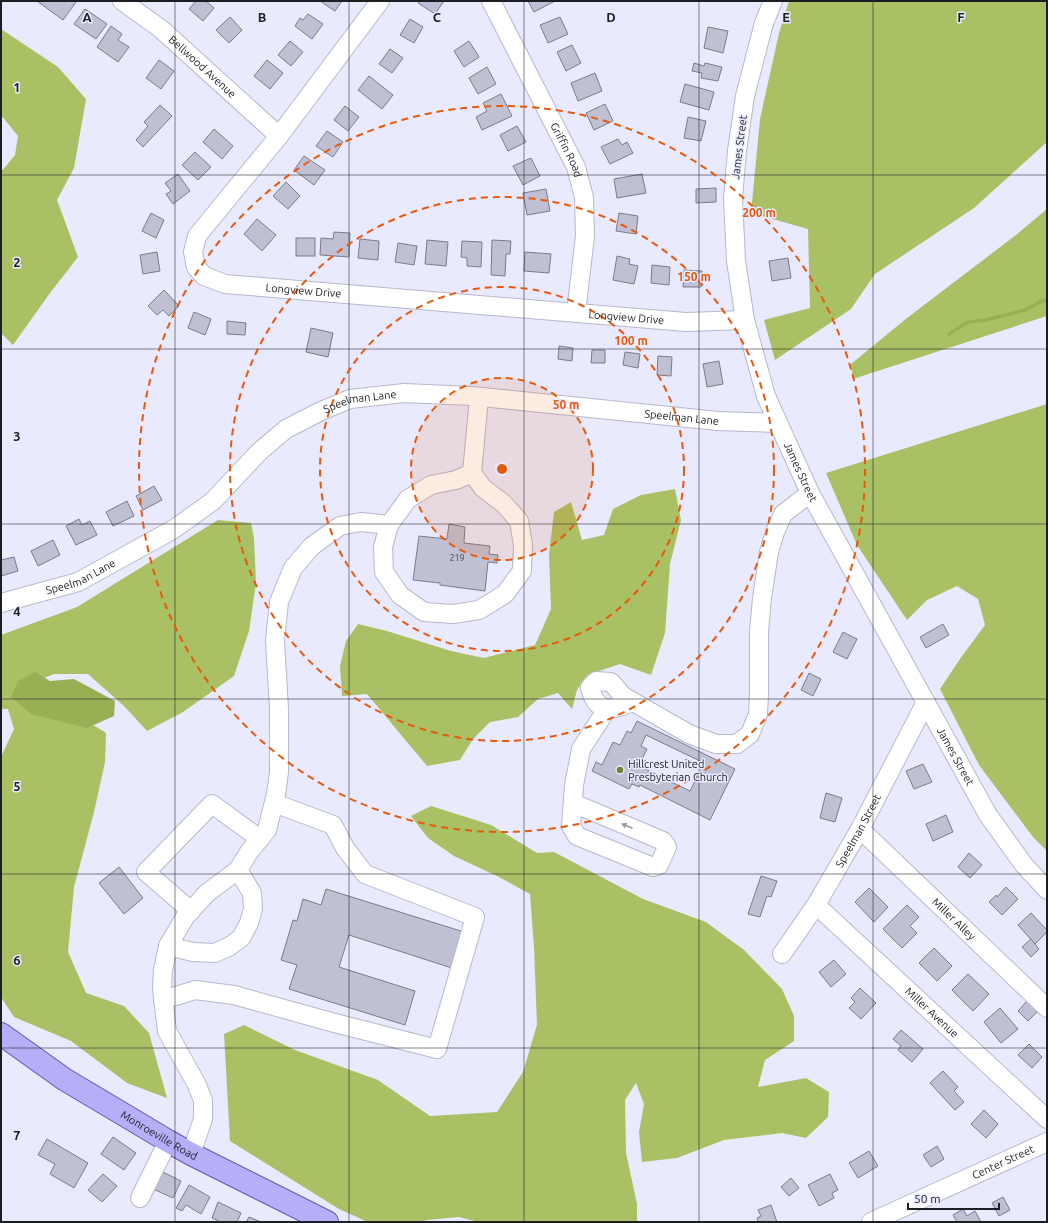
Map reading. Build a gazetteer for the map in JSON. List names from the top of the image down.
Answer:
{
  "streets": {
    "main road": ["Monroeville Road"],
    "street": [
      "Bellwood Avenue",
      "James Street",
      "Griffin Road",
      "Longview Drive",
      "Speelman Lane",
      "Speelman Street",
      "Miller Alley",
      "Miller Avenue",
      "Center Street"
    ]
  },
  "crossings": [
    ["Bellwood Avenue", "Longview Drive"],
    ["James Street", "Longview Drive"],
    ["James Street", "Speelman Lane"],
    ["James Street", "Speelman Street"],
    ["Griffin Road", "Longview Drive"],
    ["Speelman Street", "Miller Alley"],
    ["Speelman Street", "Miller Avenue"]
  ],
  "places": ["Hillcrest United Presbyterian Church"],
  "house_numbers": ["219"],
  "scale_bar": "50 m",
  "grid": {
    "columns": [
      "A",
      "B",
      "C",
      "D",
      "E",
      "F"
    ],
    "rows": [
      "1",
      "2",
      "3",
      "4",
      "5",
      "6",
      "7"
    ]
  },
  "rings": [
    "200 m",
    "150 m",
    "100 m",
    "50 m"
  ]
}
